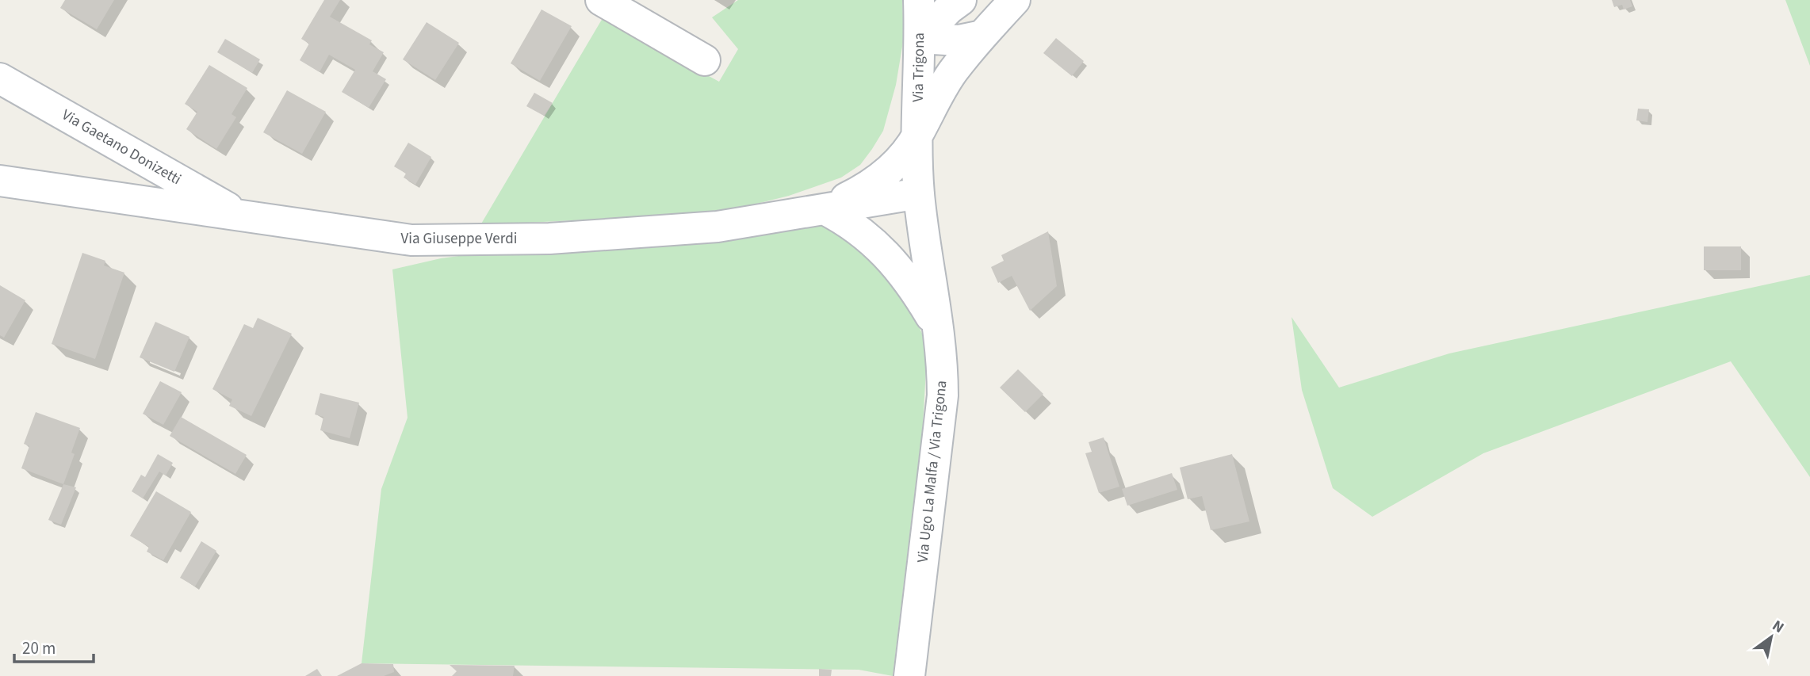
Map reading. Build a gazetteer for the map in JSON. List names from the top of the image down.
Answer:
{
  "streets": {
    "street": [
      "Via Trigona",
      "Via Gaetano Donizetti",
      "Via Giuseppe Verdi",
      "Via Ugo La Malfa / Via Trigona"
    ]
  },
  "crossings": [
    ["Via Trigona", "Via Ugo La Malfa / Via Trigona"],
    ["Via Gaetano Donizetti", "Via Giuseppe Verdi"],
    ["Via Giuseppe Verdi", "Via Ugo La Malfa / Via Trigona"]
  ],
  "scale_bar": "20 m",
  "north": "top right"
}
